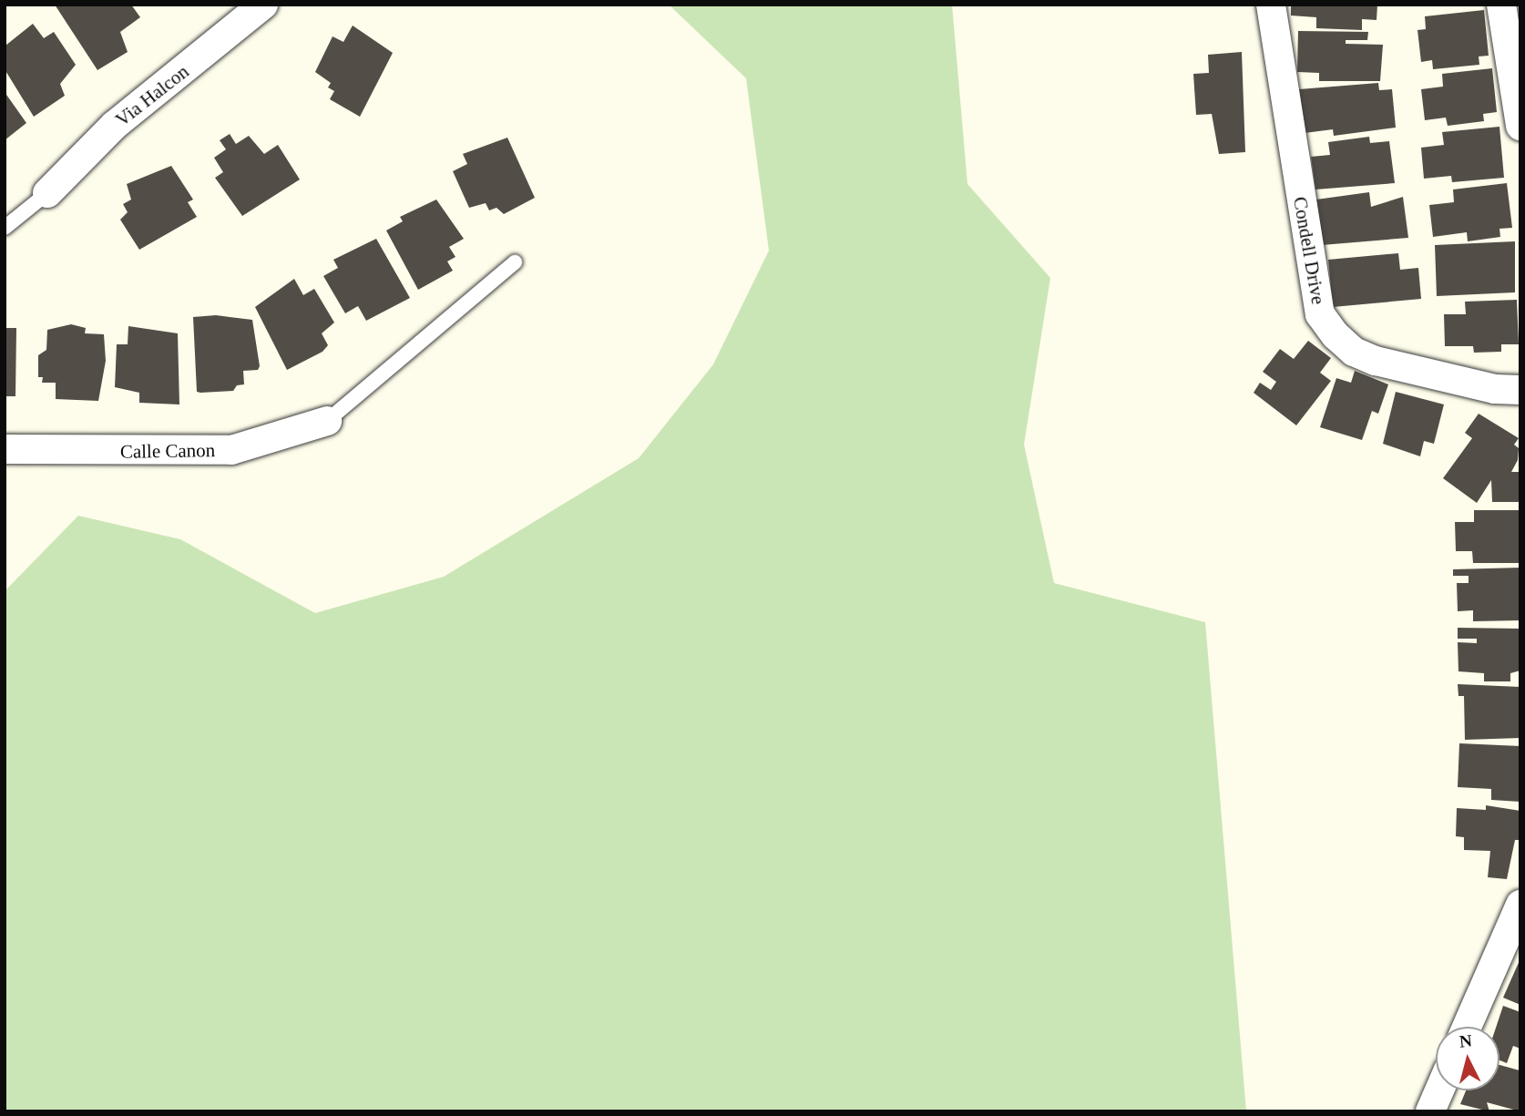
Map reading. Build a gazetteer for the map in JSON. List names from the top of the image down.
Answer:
{
  "streets": {
    "street": ["Via Halcon", "Condell Drive", "Calle Canon"]
  },
  "north": "top"
}
